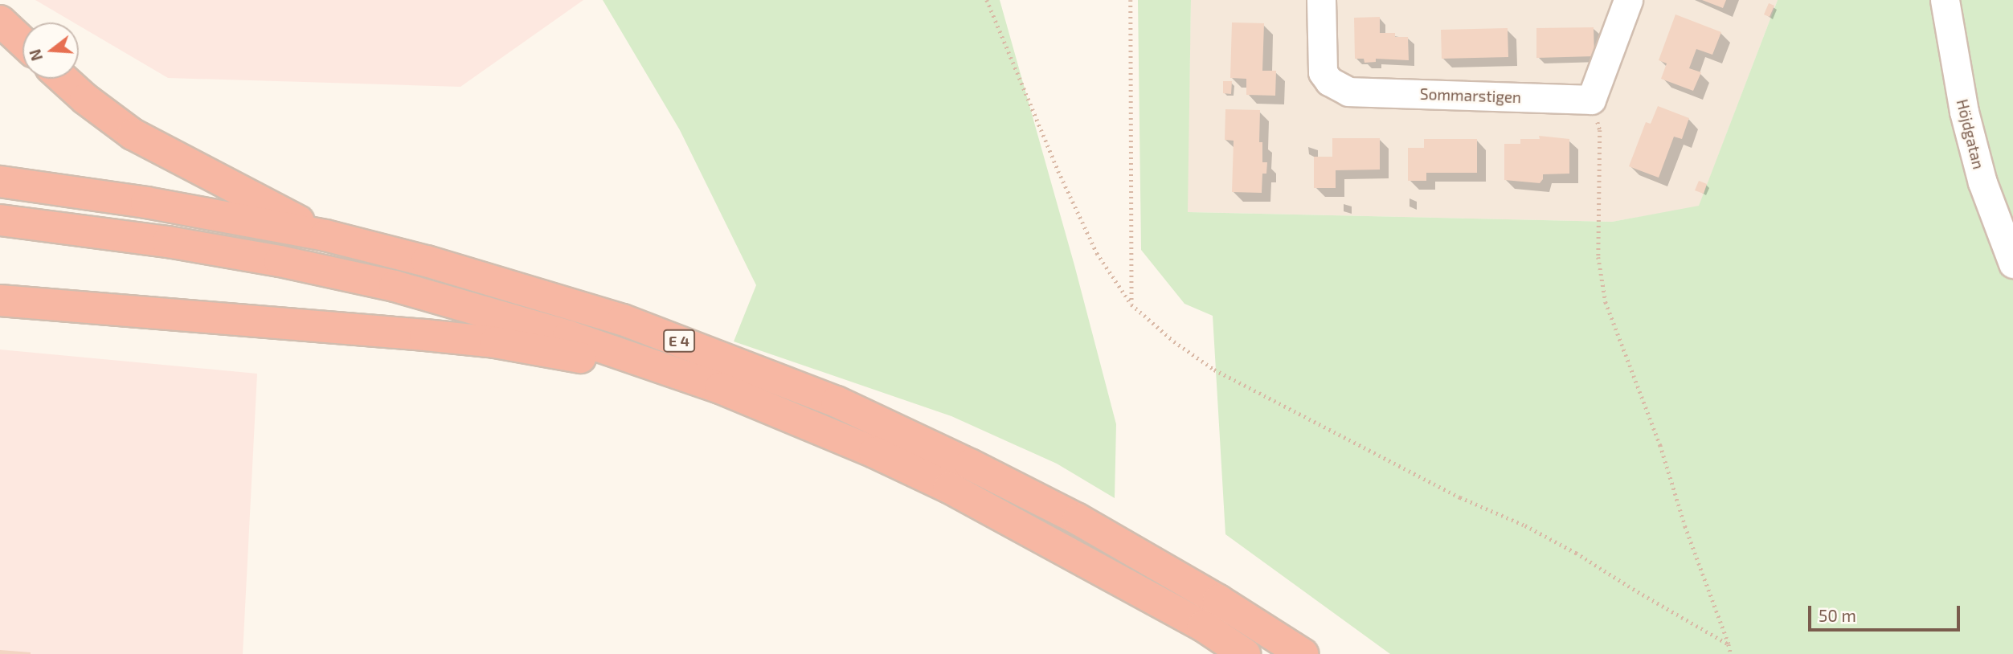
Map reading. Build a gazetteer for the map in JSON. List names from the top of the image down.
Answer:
{
  "streets": {
    "highway": ["E 4"],
    "street": ["Sommarstigen", "Höjdgatan"]
  },
  "scale_bar": "50 m",
  "north": "left"
}
